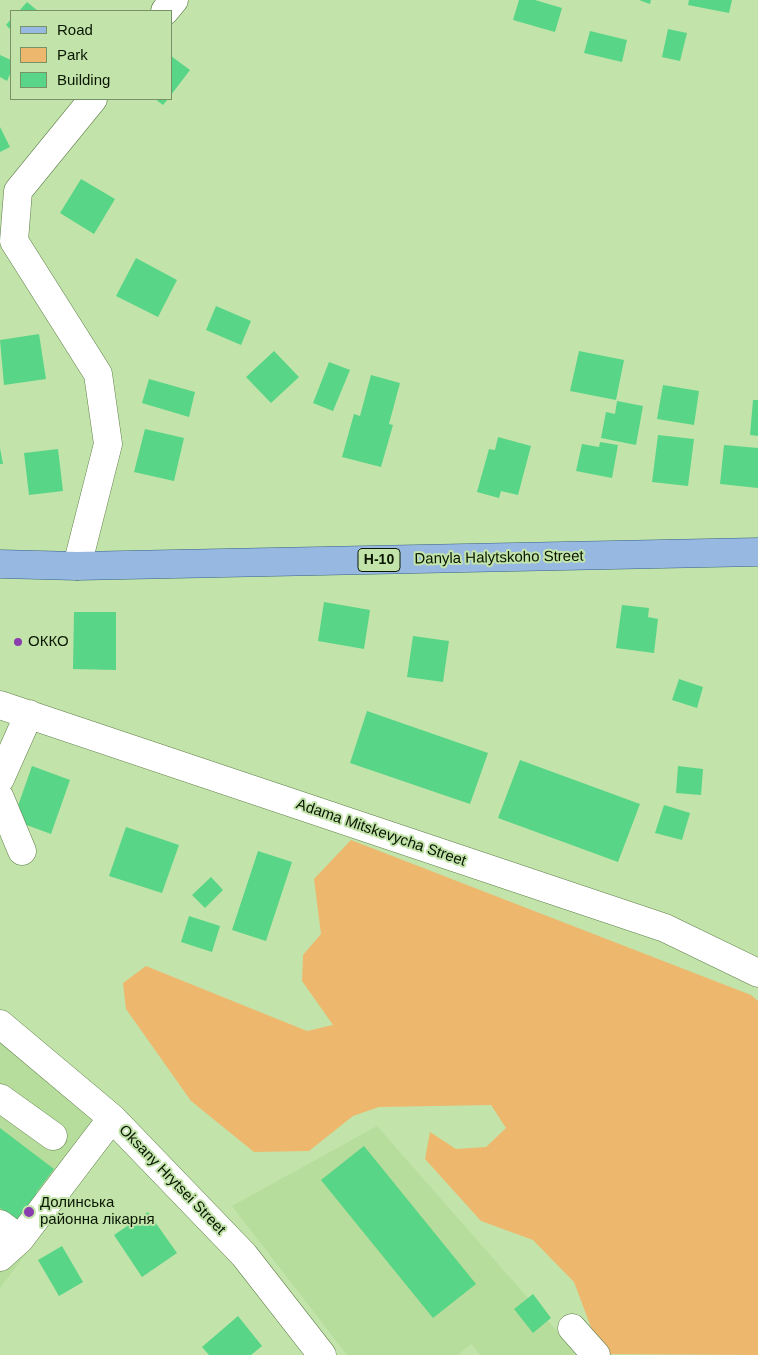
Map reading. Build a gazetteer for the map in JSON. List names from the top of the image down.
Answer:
{
  "streets": {
    "main road": ["Danyla Halytskoho Street", "Н-10"],
    "street": ["Adama Mitskevycha Street", "Oksany Hrytsei Street"]
  },
  "places": ["ОККО", "Долинська районна лікарня"],
  "legend": ["Road", "Park", "Building"]
}
